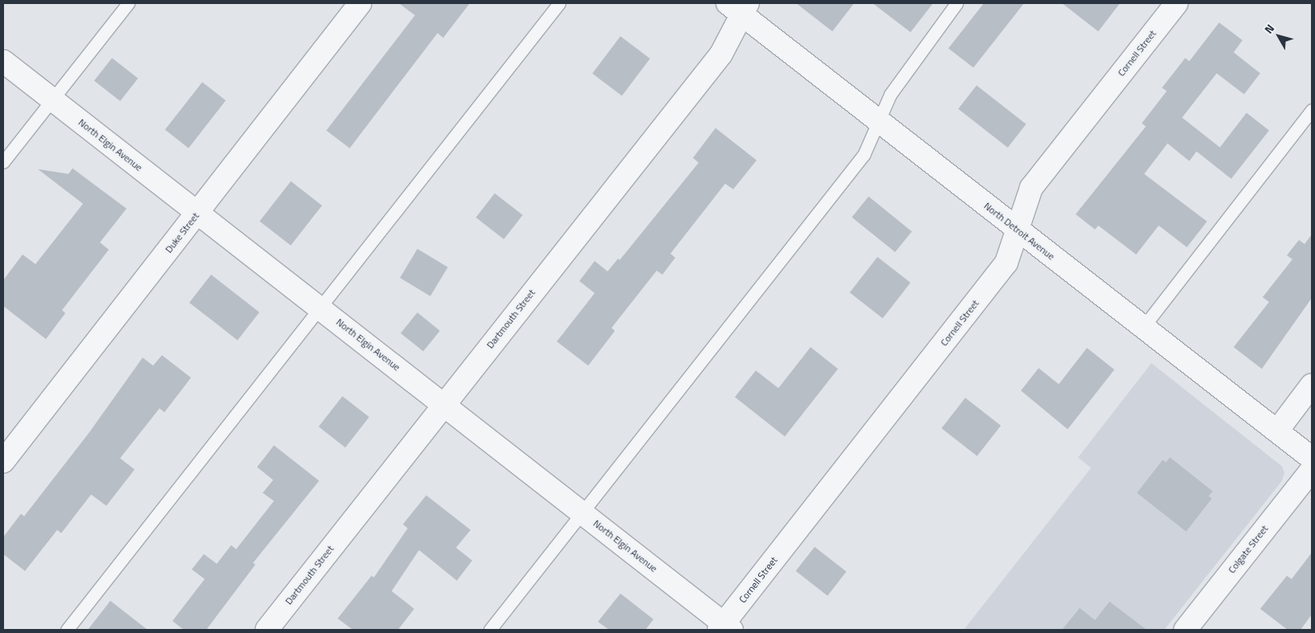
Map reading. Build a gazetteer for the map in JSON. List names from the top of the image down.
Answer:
{
  "streets": {
    "street": [
      "Cornell Street",
      "North Elgin Avenue",
      "North Detroit Avenue",
      "Duke Street",
      "Dartmouth Street",
      "Colgate Street"
    ]
  },
  "crossings": [
    ["Cornell Street", "North Elgin Avenue"],
    ["Cornell Street", "North Detroit Avenue"],
    ["North Elgin Avenue", "Duke Street"],
    ["North Elgin Avenue", "Dartmouth Street"],
    ["North Detroit Avenue", "Dartmouth Street"]
  ],
  "north": "top left"
}
